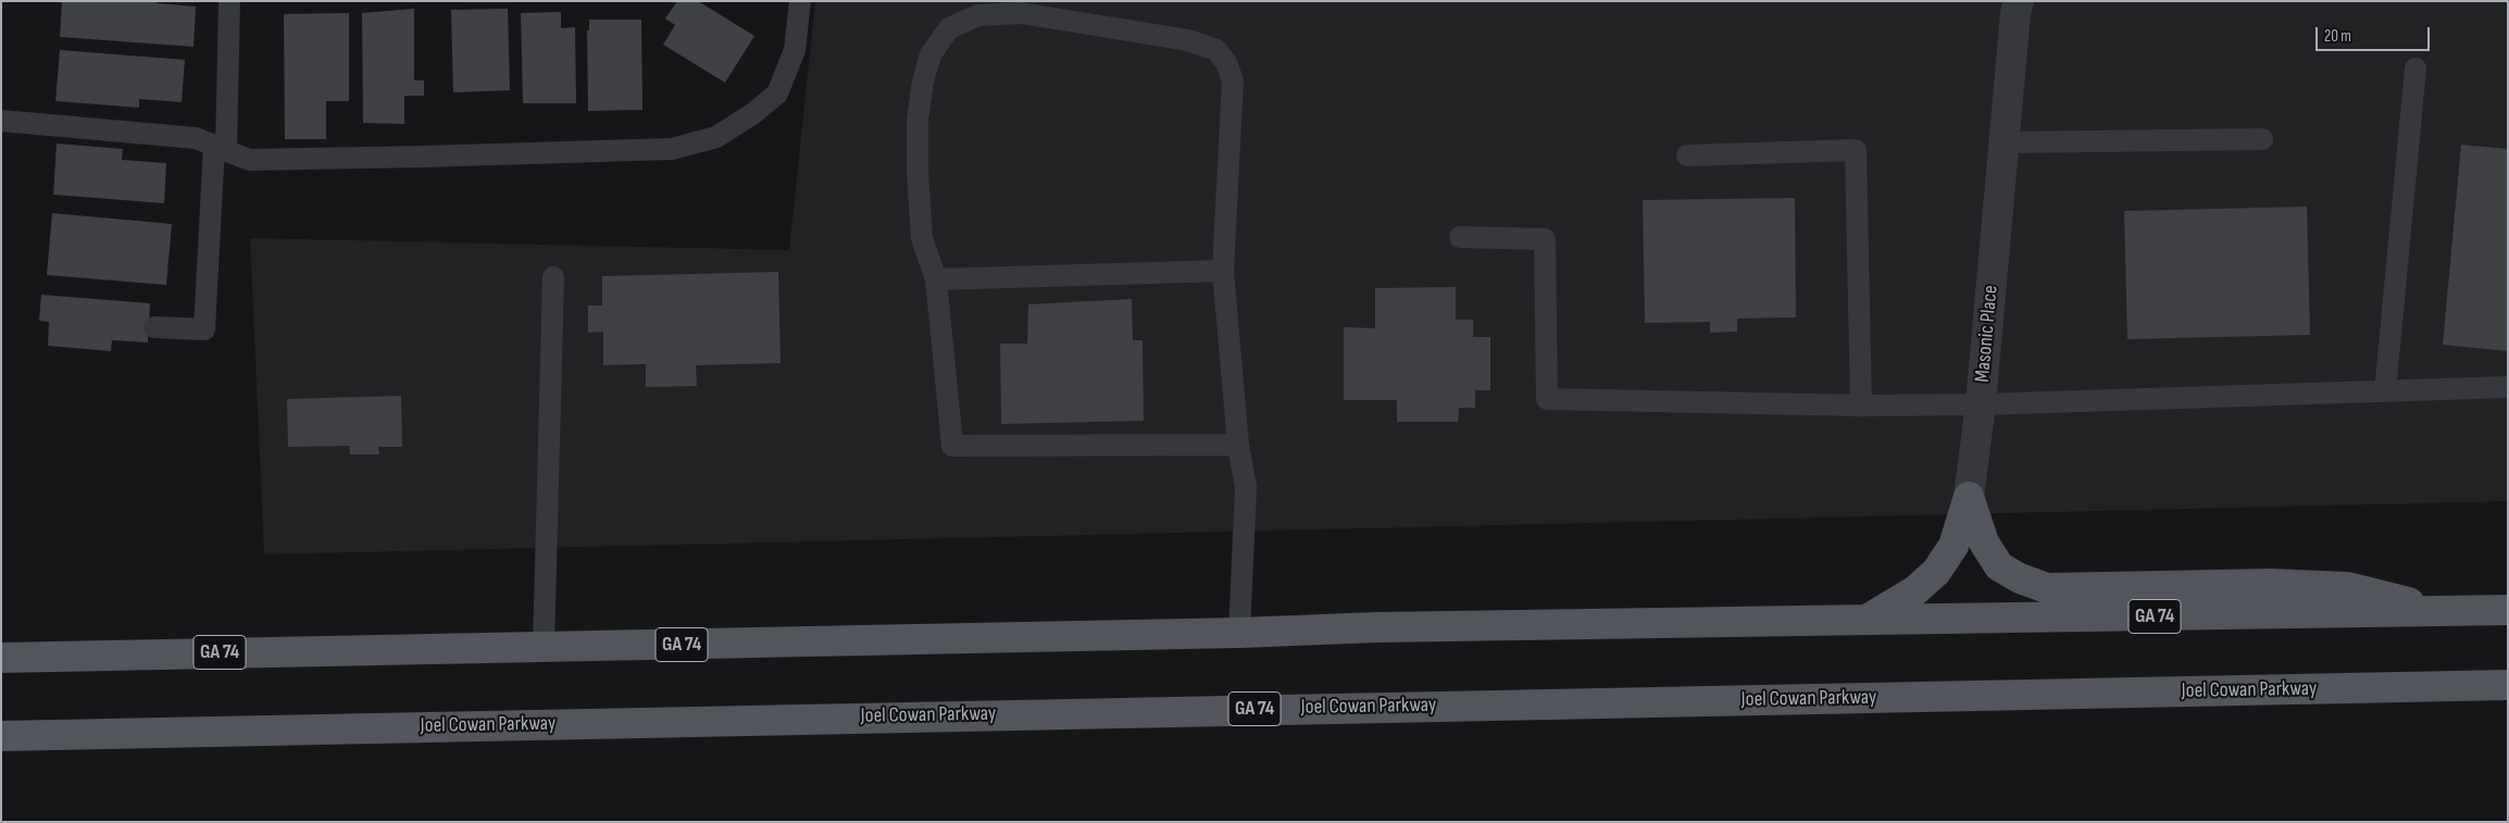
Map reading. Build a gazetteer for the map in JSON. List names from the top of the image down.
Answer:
{
  "streets": {
    "main road": ["Masonic Place", "GA 74", "Joel Cowan Parkway"]
  },
  "crossings": [
    ["Masonic Place", "GA 74"]
  ],
  "scale_bar": "20 m"
}
